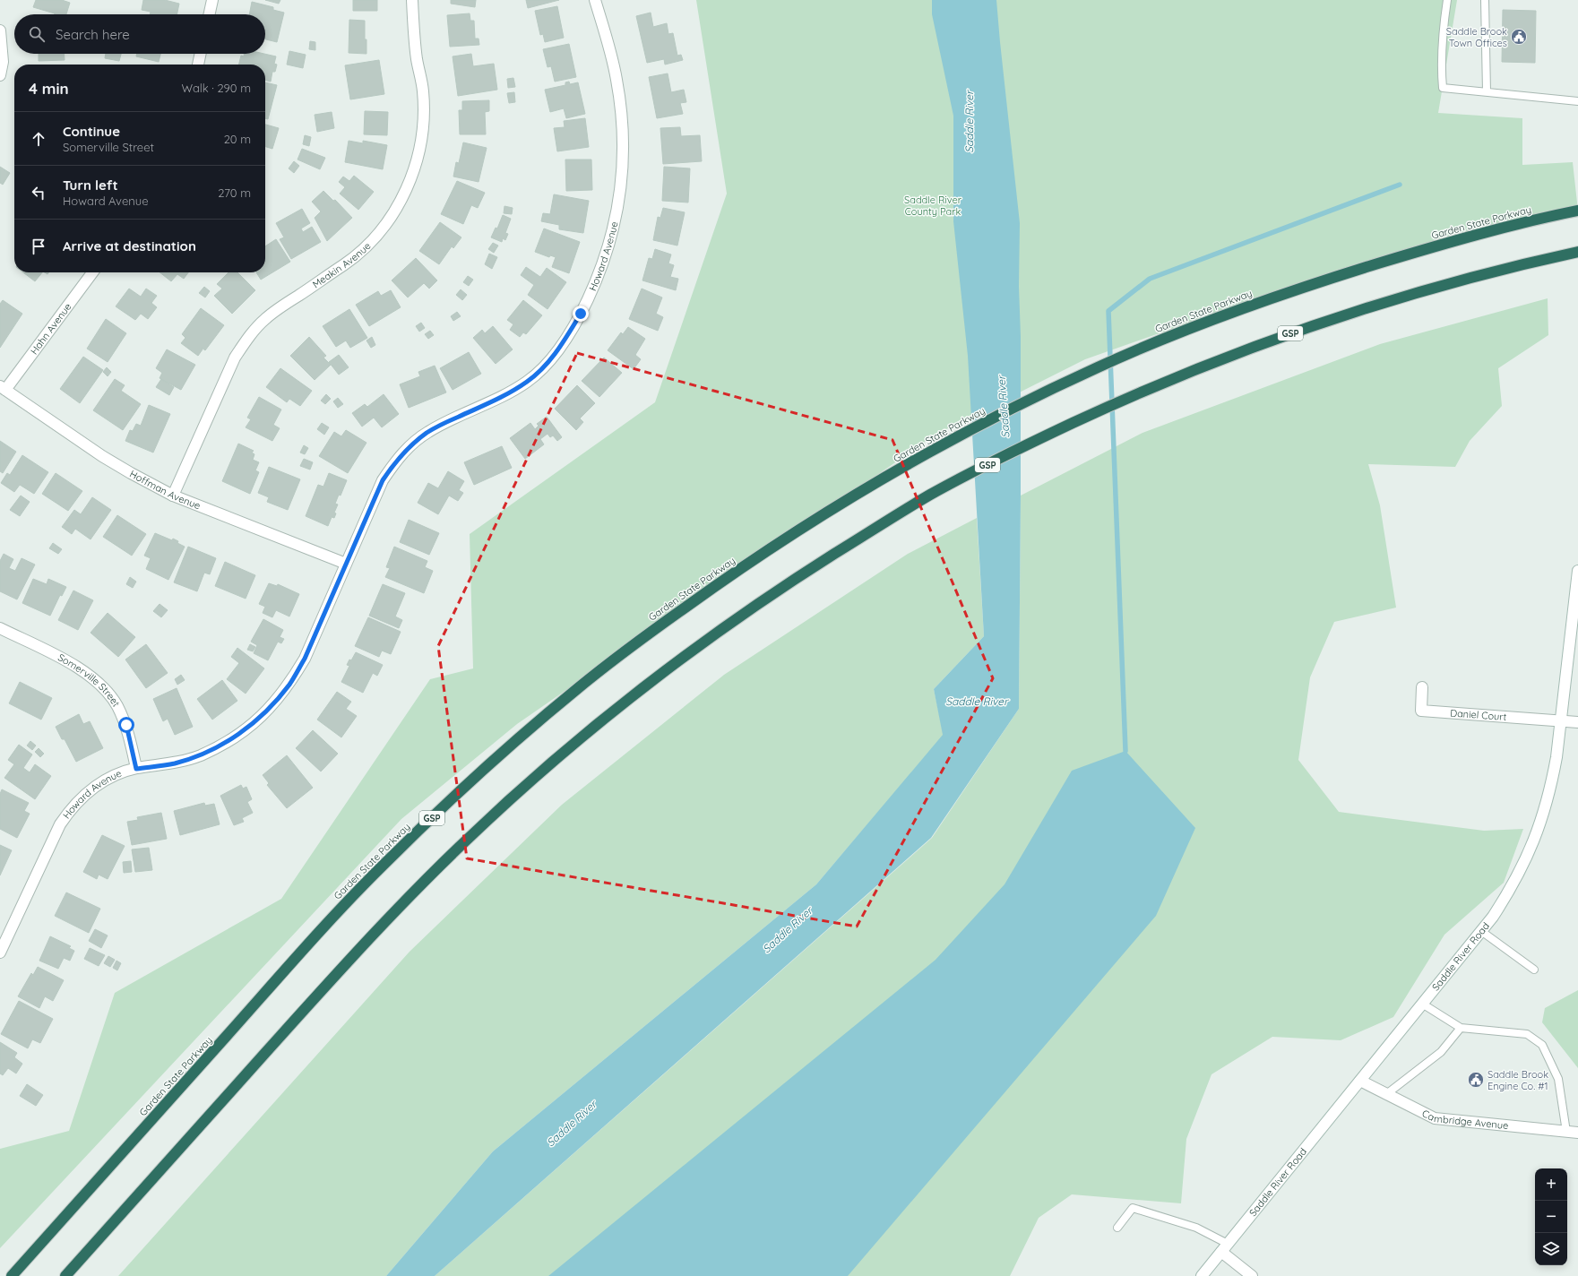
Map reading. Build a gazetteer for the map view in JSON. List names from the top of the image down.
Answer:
{
  "streets": {
    "highway": ["Garden State Parkway", "GSP"],
    "street": [
      "Howard Avenue",
      "Meakin Avenue",
      "Hahn Avenue",
      "Hoffman Avenue",
      "Somerville Street",
      "Daniel Court",
      "Saddle River Road",
      "Cambridge Avenue"
    ]
  },
  "crossings": [
    ["Howard Avenue", "Hoffman Avenue"],
    ["Howard Avenue", "Somerville Street"],
    ["Meakin Avenue", "Hoffman Avenue"],
    ["Hahn Avenue", "Hoffman Avenue"],
    ["Daniel Court", "Saddle River Road"],
    ["Saddle River Road", "Cambridge Avenue"]
  ],
  "water": ["Saddle River"],
  "parks": ["Saddle River County Park"],
  "places": {
    "public building": ["Saddle Brook Town Offices", "Saddle Brook Engine Co. #1"]
  },
  "page": {
    "search": "Search here",
    "heading": ["4 min", "Walk · 290 m"],
    "list": [
      ["Continue", "Somerville Street", "20 m"],
      ["Turn left", "Howard Avenue", "270 m"],
      "Arrive at destination"
    ],
    "map_buttons": ["+", "−"]
  }
}
